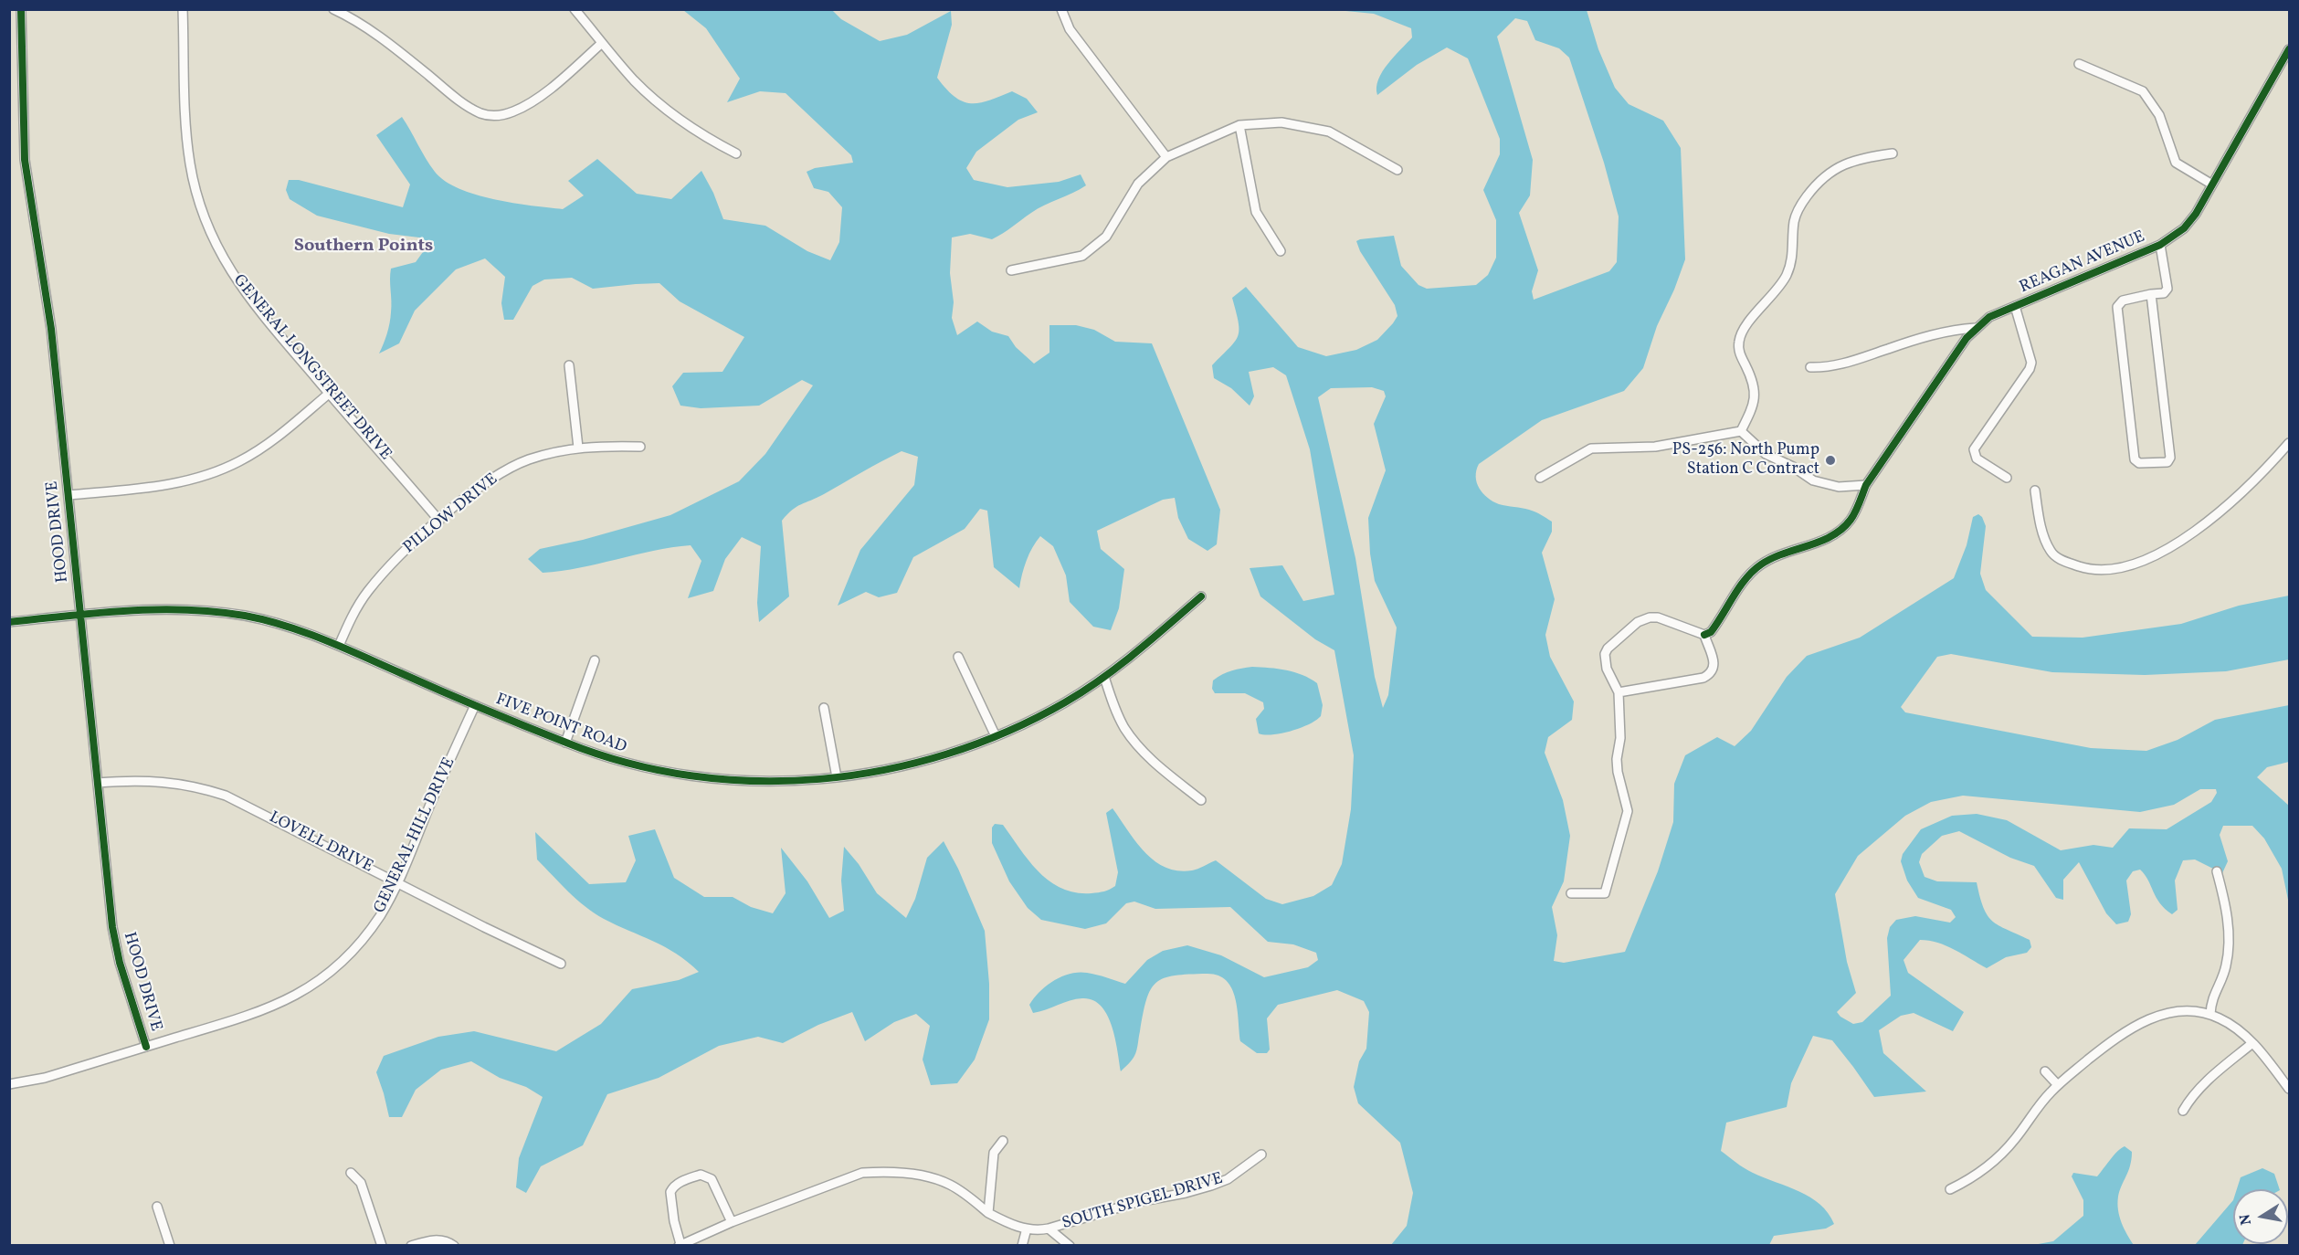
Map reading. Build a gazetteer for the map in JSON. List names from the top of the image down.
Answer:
{
  "streets": {
    "street": [
      "REAGAN AVENUE",
      "GENERAL LONGSTREET DRIVE",
      "PILLOW DRIVE",
      "HOOD DRIVE",
      "FIVE POINT ROAD",
      "GENERAL HILL DRIVE",
      "LOVELL DRIVE",
      "SOUTH SPIGEL DRIVE"
    ]
  },
  "crossings": [
    ["GENERAL LONGSTREET DRIVE", "PILLOW DRIVE"],
    ["PILLOW DRIVE", "FIVE POINT ROAD"],
    ["HOOD DRIVE", "FIVE POINT ROAD"],
    ["HOOD DRIVE", "GENERAL HILL DRIVE"],
    ["HOOD DRIVE", "LOVELL DRIVE"],
    ["FIVE POINT ROAD", "GENERAL HILL DRIVE"],
    ["GENERAL HILL DRIVE", "LOVELL DRIVE"]
  ],
  "districts": ["Southern Points"],
  "places": ["PS-256: North Pump Station C Contract"],
  "north": "left"
}
